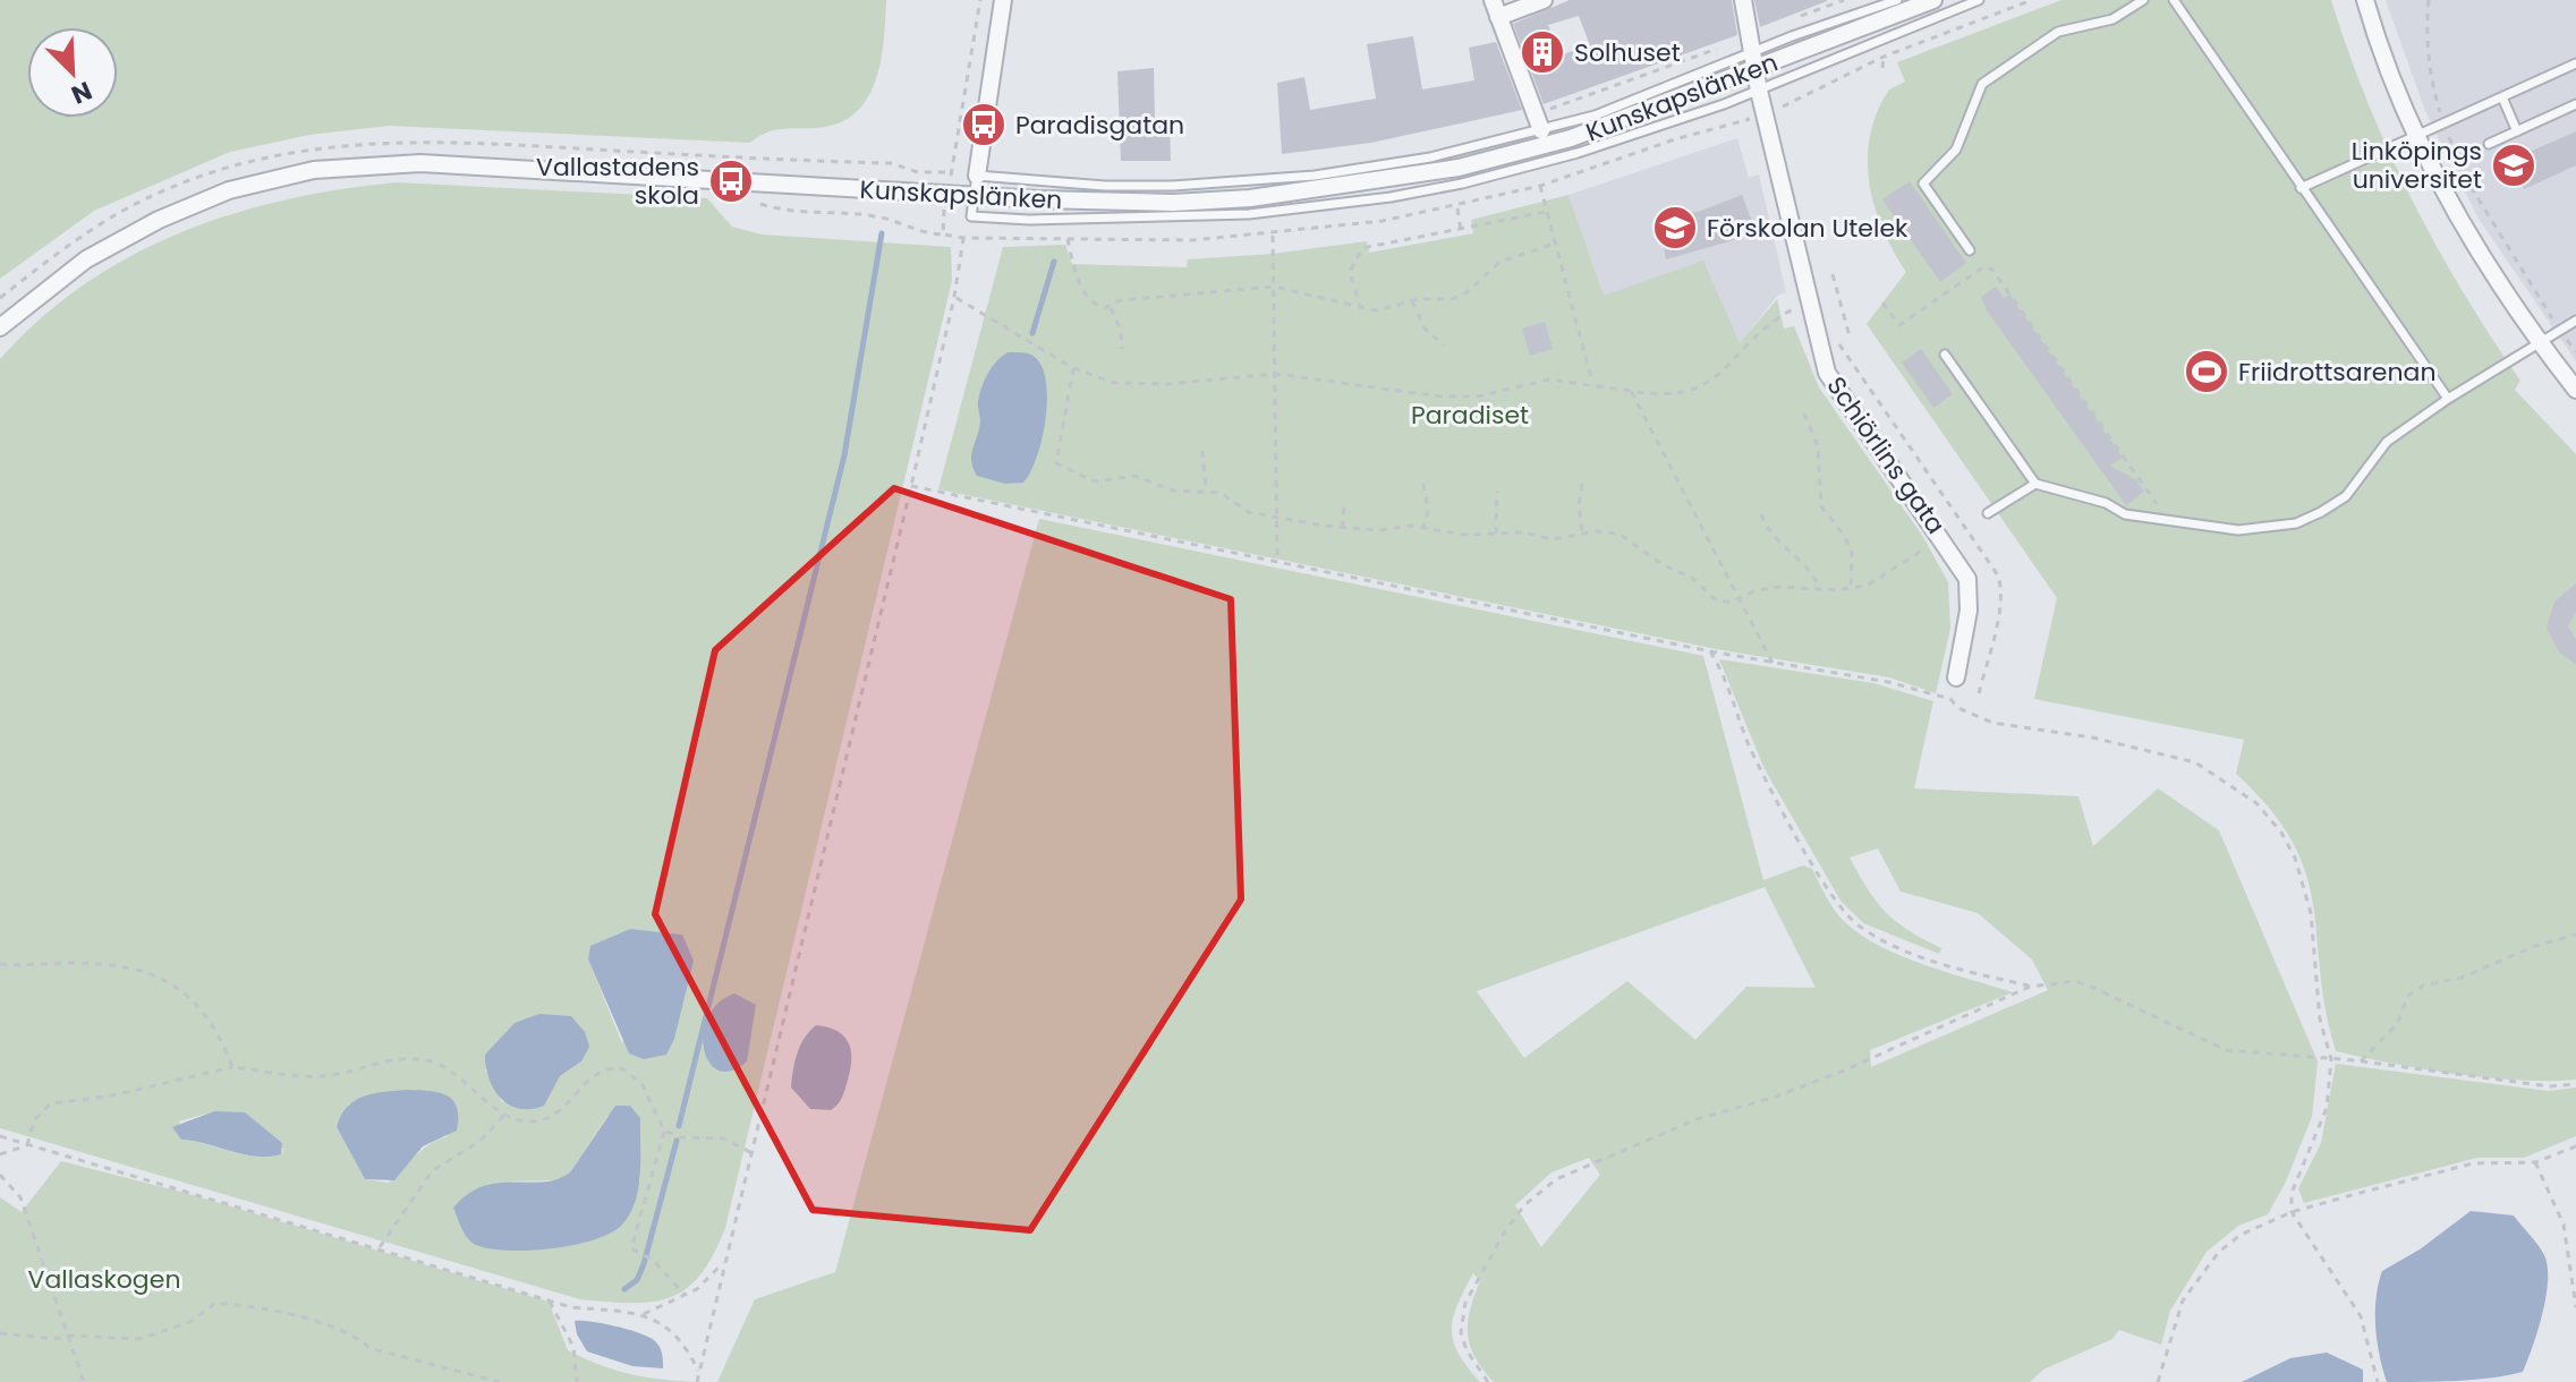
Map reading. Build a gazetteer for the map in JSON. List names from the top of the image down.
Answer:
{
  "streets": {
    "street": ["Kunskapslänken", "Schiörlins gata"]
  },
  "crossings": [
    ["Kunskapslänken", "Schiörlins gata"]
  ],
  "parks": ["Paradiset", "Vallaskogen"],
  "places": {
    "building": ["Solhuset"],
    "bus stop": ["Paradisgatan", "Vallastadens skola"],
    "school or university": ["Linköpings universitet", "Förskolan Utelek"],
    "sports": ["Friidrottsarenan"]
  },
  "north": "bottom right"
}
